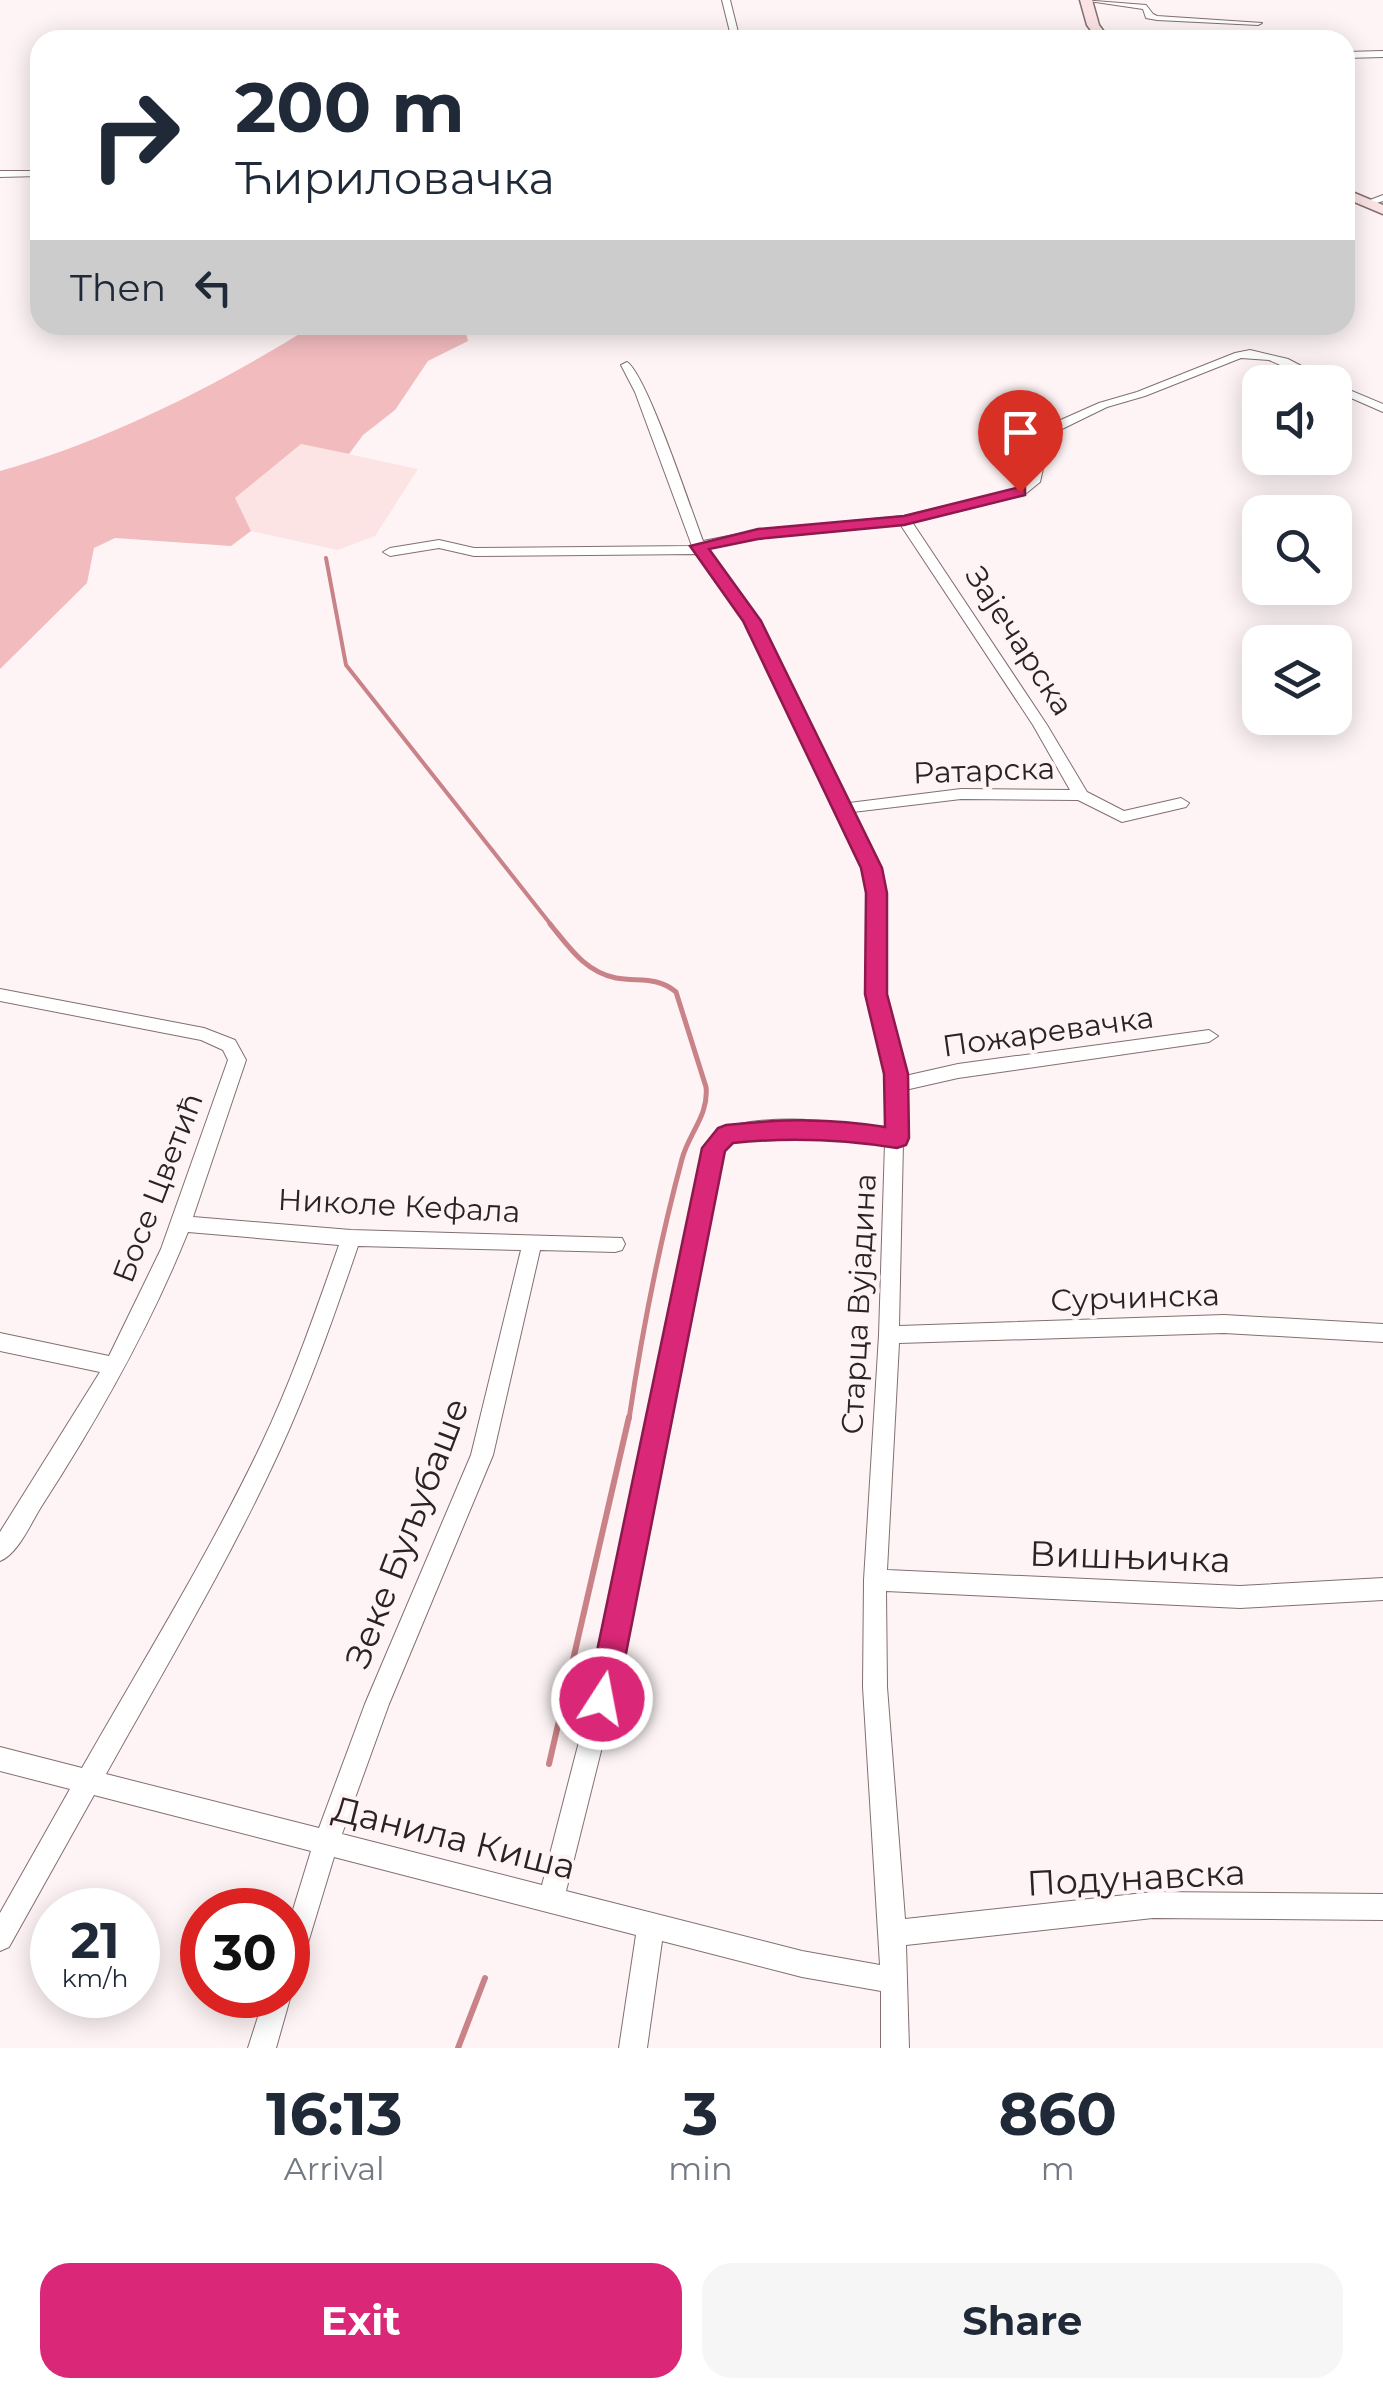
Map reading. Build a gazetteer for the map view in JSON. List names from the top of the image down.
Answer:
{
  "streets": {
    "street": [
      "Зајечарска",
      "Ратарска",
      "Пожаревачка",
      "Босе Цветић",
      "Николе Кефала",
      "Сурчинска",
      "Старца Вујадина",
      "Зеке Буљубаше",
      "Вишњичка",
      "Данила Киша",
      "Подунавска"
    ]
  },
  "crossings": [
    ["Зајечарска", "Ратарска"],
    ["Ратарска", "Старца Вујадина"],
    ["Пожаревачка", "Старца Вујадина"],
    ["Босе Цветић", "Николе Кефала"],
    ["Николе Кефала", "Зеке Буљубаше"],
    ["Сурчинска", "Старца Вујадина"],
    ["Старца Вујадина", "Вишњичка"],
    ["Старца Вујадина", "Данила Киша"],
    ["Старца Вујадина", "Подунавска"],
    ["Зеке Буљубаше", "Данила Киша"]
  ],
  "page": {
    "turn": ["200 m", "Ћириловачка"],
    "then": "Then",
    "speed": "21 km/h",
    "limit": "30",
    "eta": [
      "16:13",
      "Arrival",
      "3",
      "min",
      "860",
      "m"
    ],
    "buttons": ["Exit", "Share"]
  }
}
